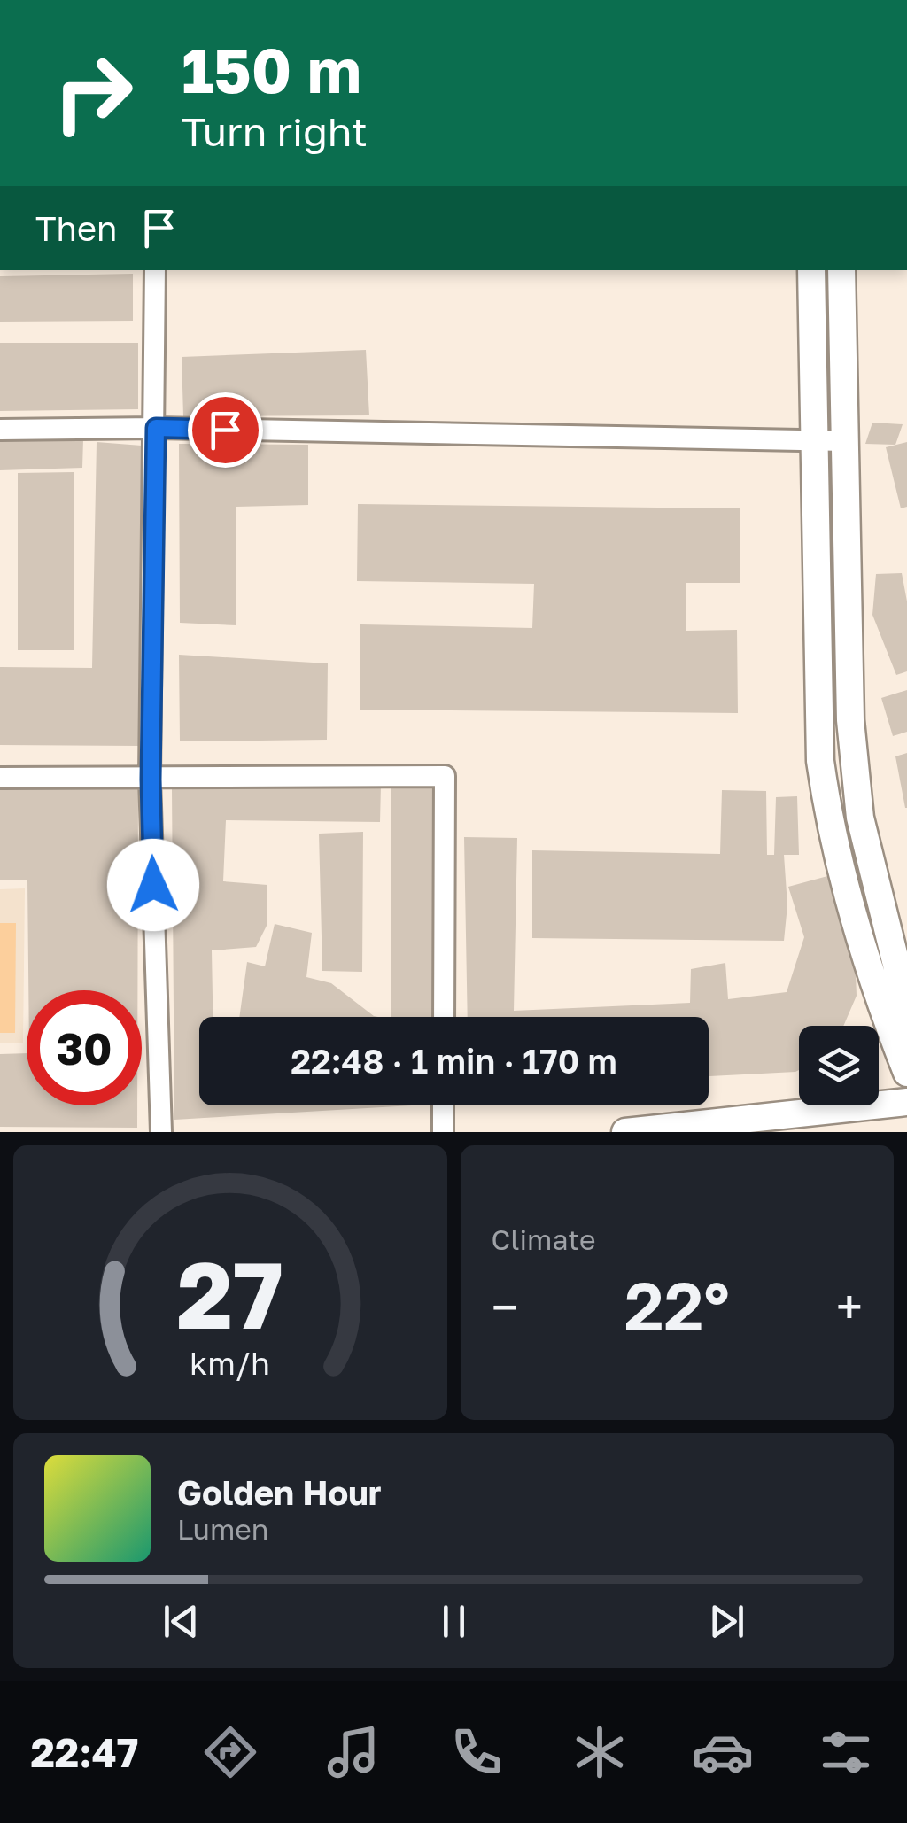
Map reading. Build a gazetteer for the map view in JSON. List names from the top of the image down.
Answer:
{
  "page": {
    "turn": ["150 m", "Turn right"],
    "then": "Then",
    "limit": "30",
    "trip": "22:48 · 1 min · 170 m",
    "tile": "Climate",
    "heat": ["−", "22°", "+"],
    "song": ["Golden Hour", "Lumen"],
    "tabs": "22:47",
    "gauge": ["27", "km/h"]
  }
}
